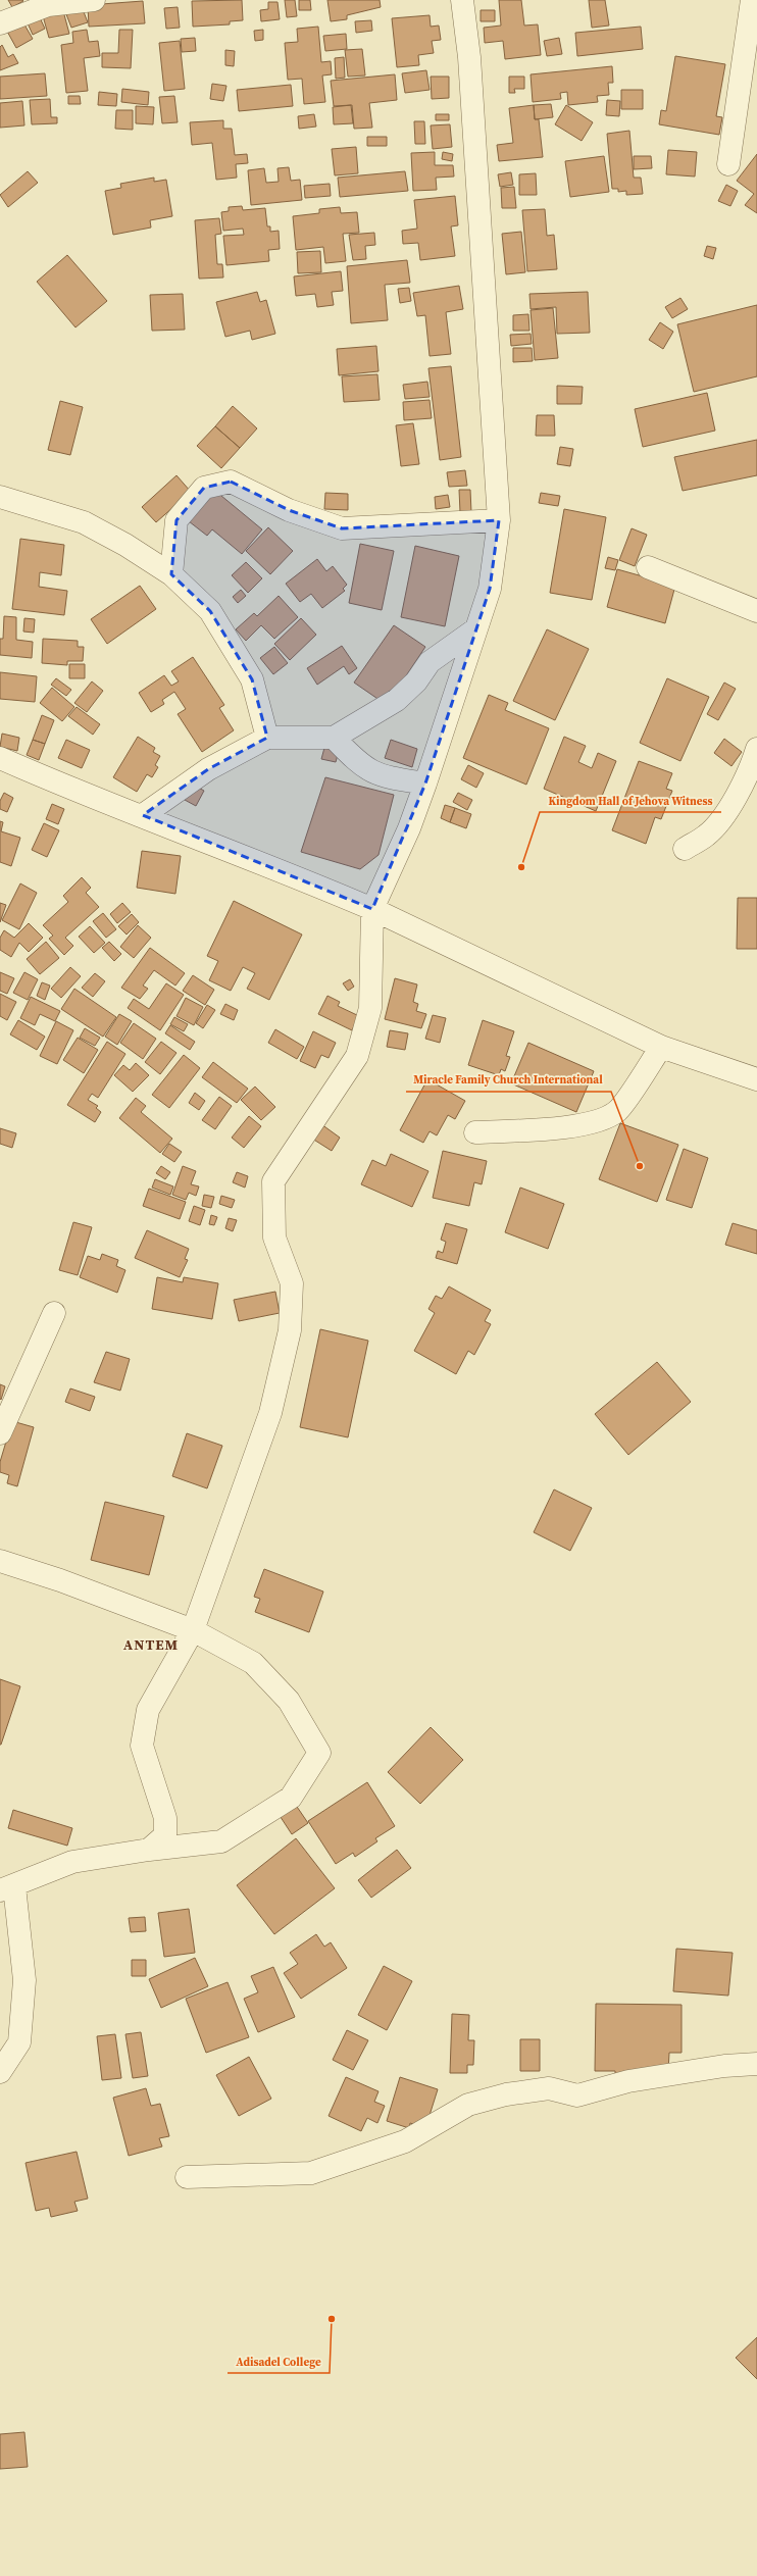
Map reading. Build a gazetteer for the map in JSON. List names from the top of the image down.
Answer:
{
  "districts": ["ANTEM"],
  "places": ["Kingdom Hall of Jehova Witness", "Miracle Family Church International", "Adisadel College"]
}
